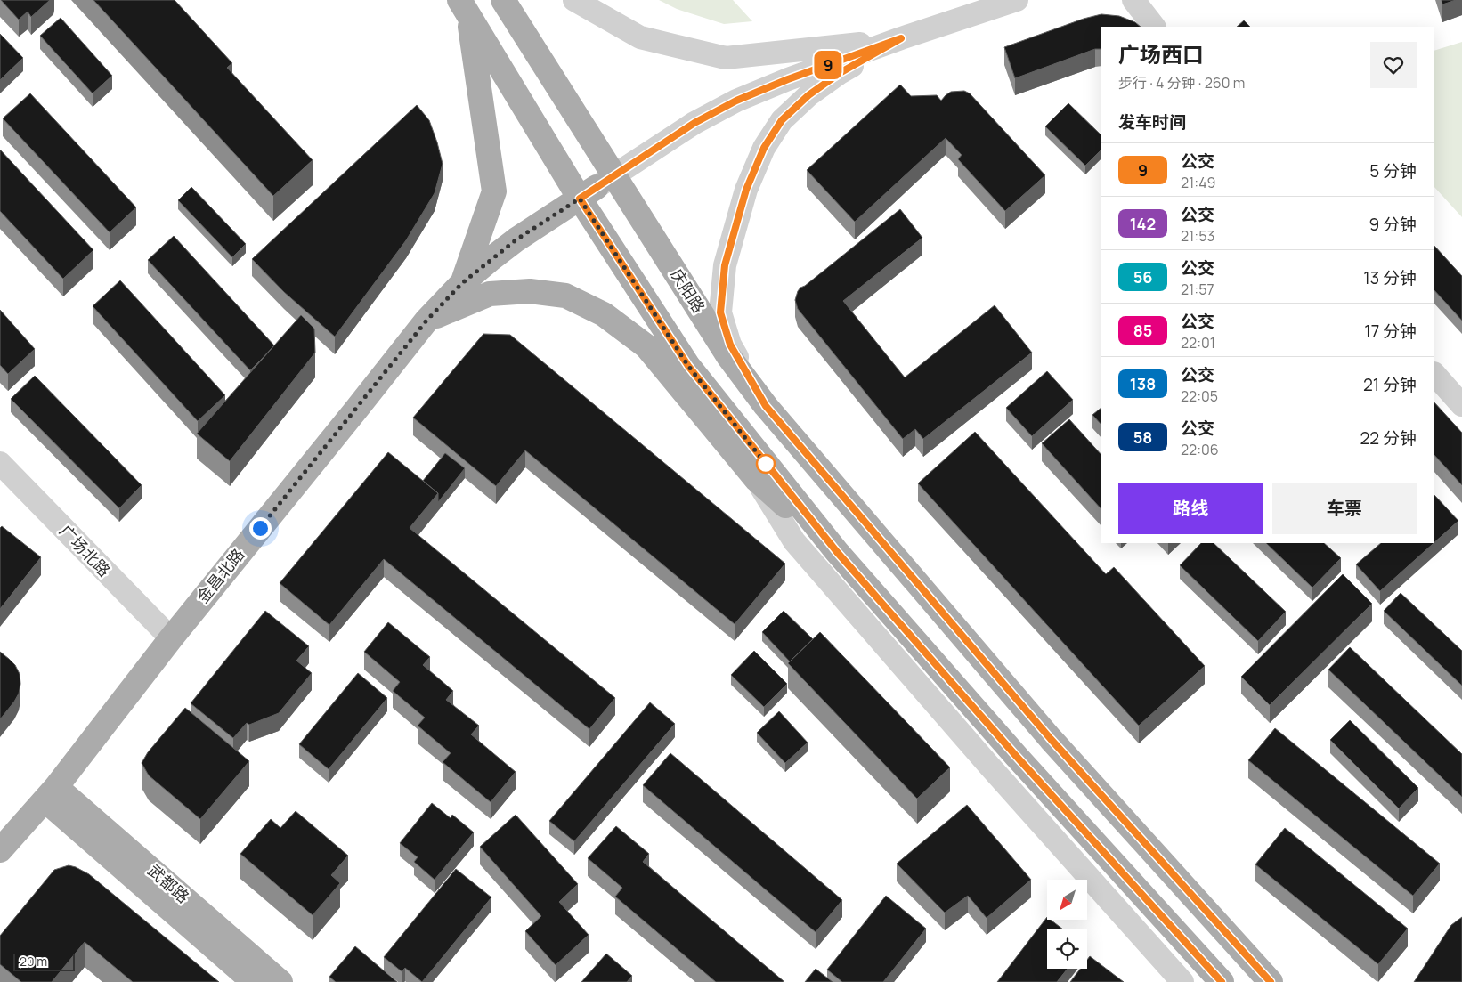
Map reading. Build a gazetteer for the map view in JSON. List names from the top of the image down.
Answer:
{
  "streets": {
    "main road": ["庆阳路", "金昌北路", "武都路"],
    "street": ["广场北路"]
  },
  "crossings": [
    ["庆阳路", "金昌北路"],
    ["广场北路", "金昌北路"],
    ["金昌北路", "武都路"]
  ],
  "lines": ["bus line 9"],
  "scale_bar": "20 m",
  "north": "bottom left",
  "page": {
    "on_map": "9",
    "heading": [
      ["广场西口", "步行 · 4 分钟 · 260 m"],
      "发车时间"
    ],
    "list": [
      {
        "mark": "9",
        "name": "公交",
        "note": "21:49",
        "value": "5 分钟"
      },
      {
        "mark": "142",
        "name": "公交",
        "note": "21:53",
        "value": "9 分钟"
      },
      {
        "mark": "56",
        "name": "公交",
        "note": "21:57",
        "value": "13 分钟"
      },
      {
        "mark": "85",
        "name": "公交",
        "note": "22:01",
        "value": "17 分钟"
      },
      {
        "mark": "138",
        "name": "公交",
        "note": "22:05",
        "value": "21 分钟"
      },
      {
        "mark": "58",
        "name": "公交",
        "note": "22:06",
        "value": "22 分钟"
      }
    ],
    "buttons": ["路线", "车票"],
    "scale": "20 m"
  }
}
